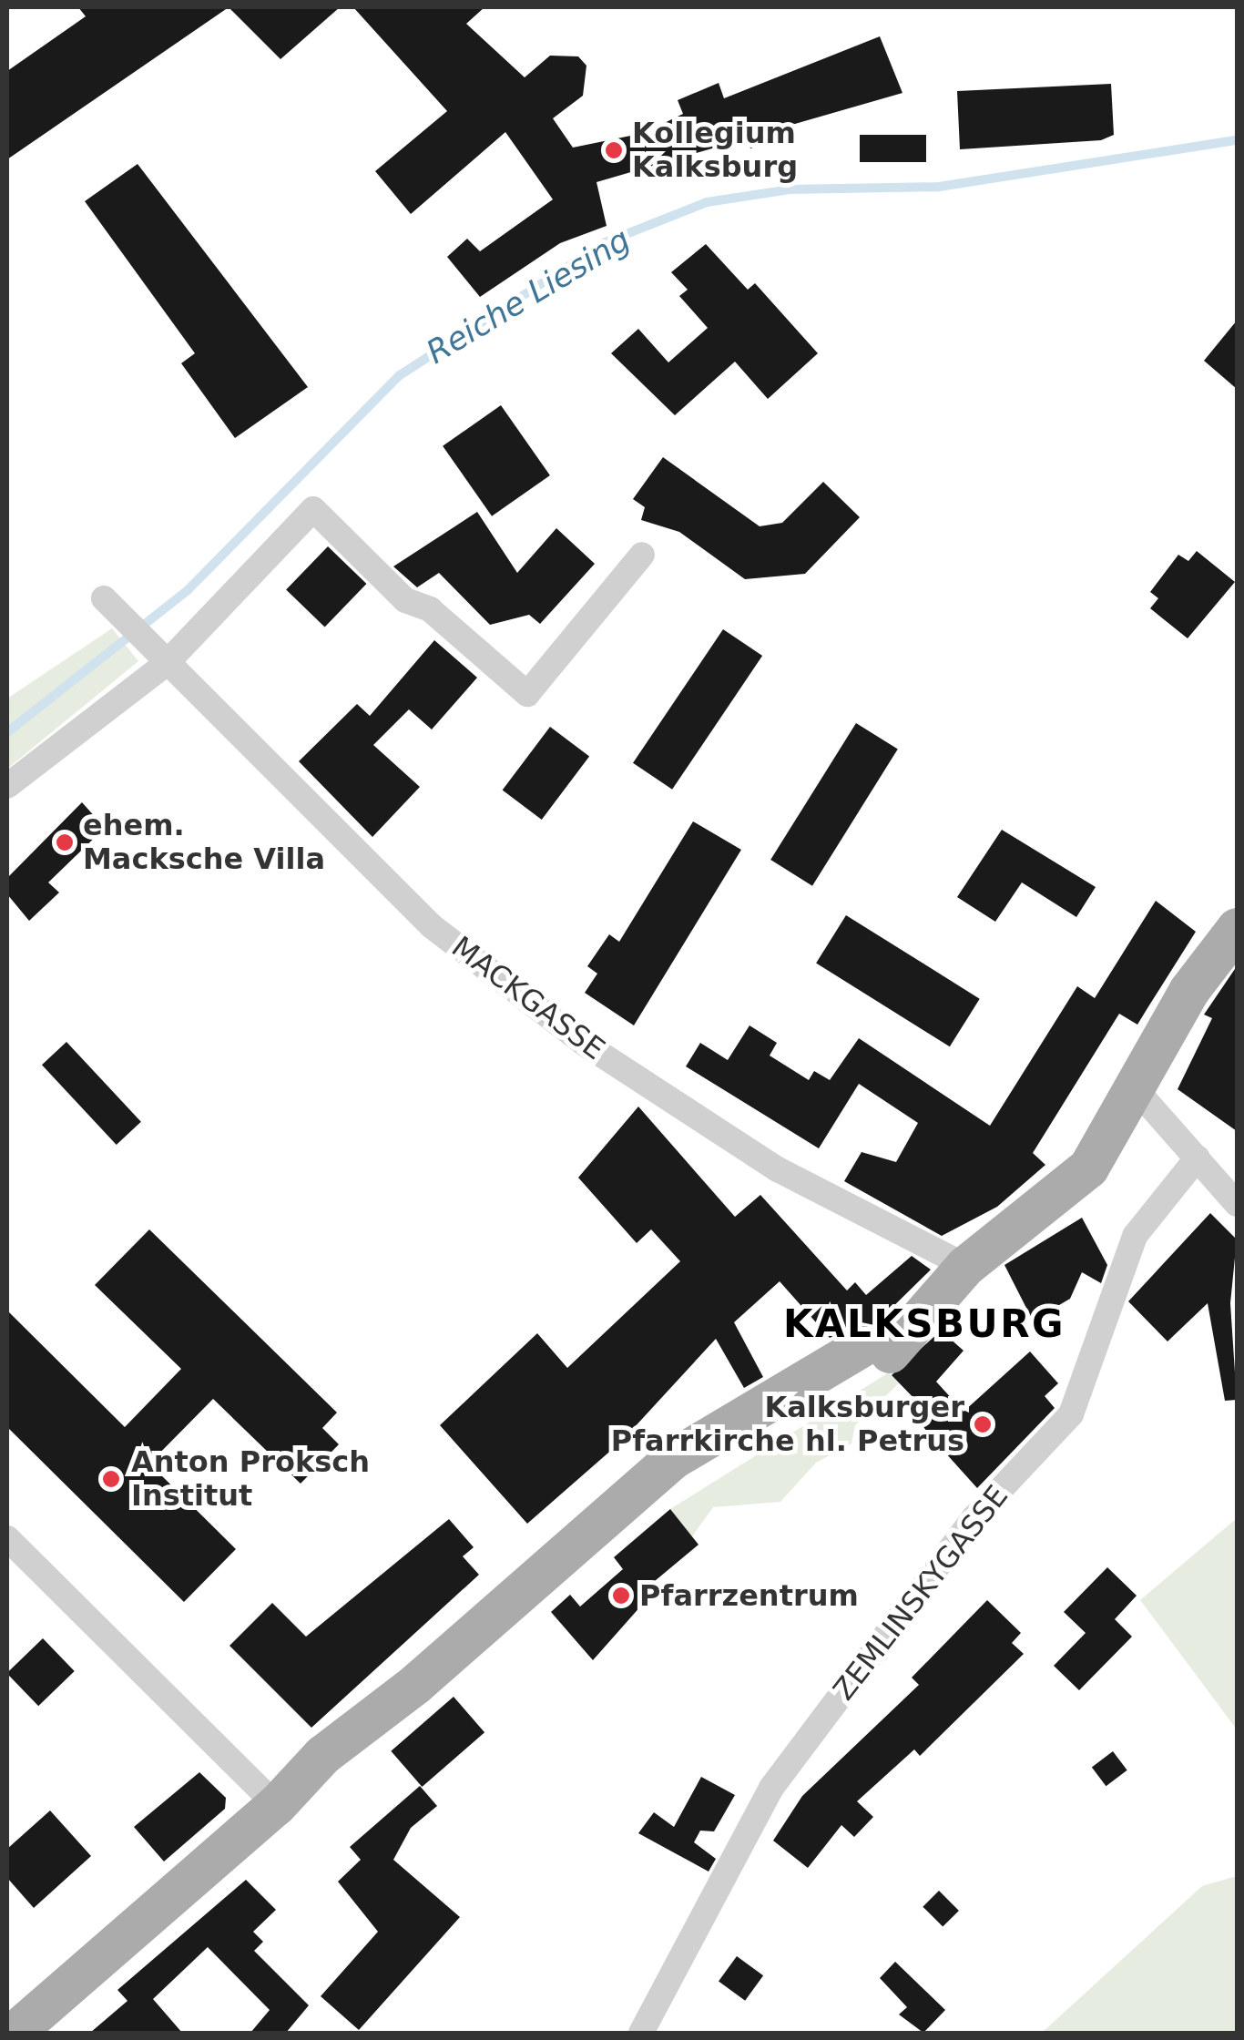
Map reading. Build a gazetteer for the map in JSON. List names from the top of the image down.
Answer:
{
  "streets": {
    "street": ["MACKGASSE", "ZEMLINSKYGASSE"]
  },
  "districts": ["KALKSBURG"],
  "water": ["Reiche Liesing"],
  "places": [
    "Kollegium Kalksburg",
    "ehem. Macksche Villa",
    "Kalksburger Pfarrkirche hl. Petrus",
    "Anton Proksch Institut",
    "Pfarrzentrum"
  ]
}
